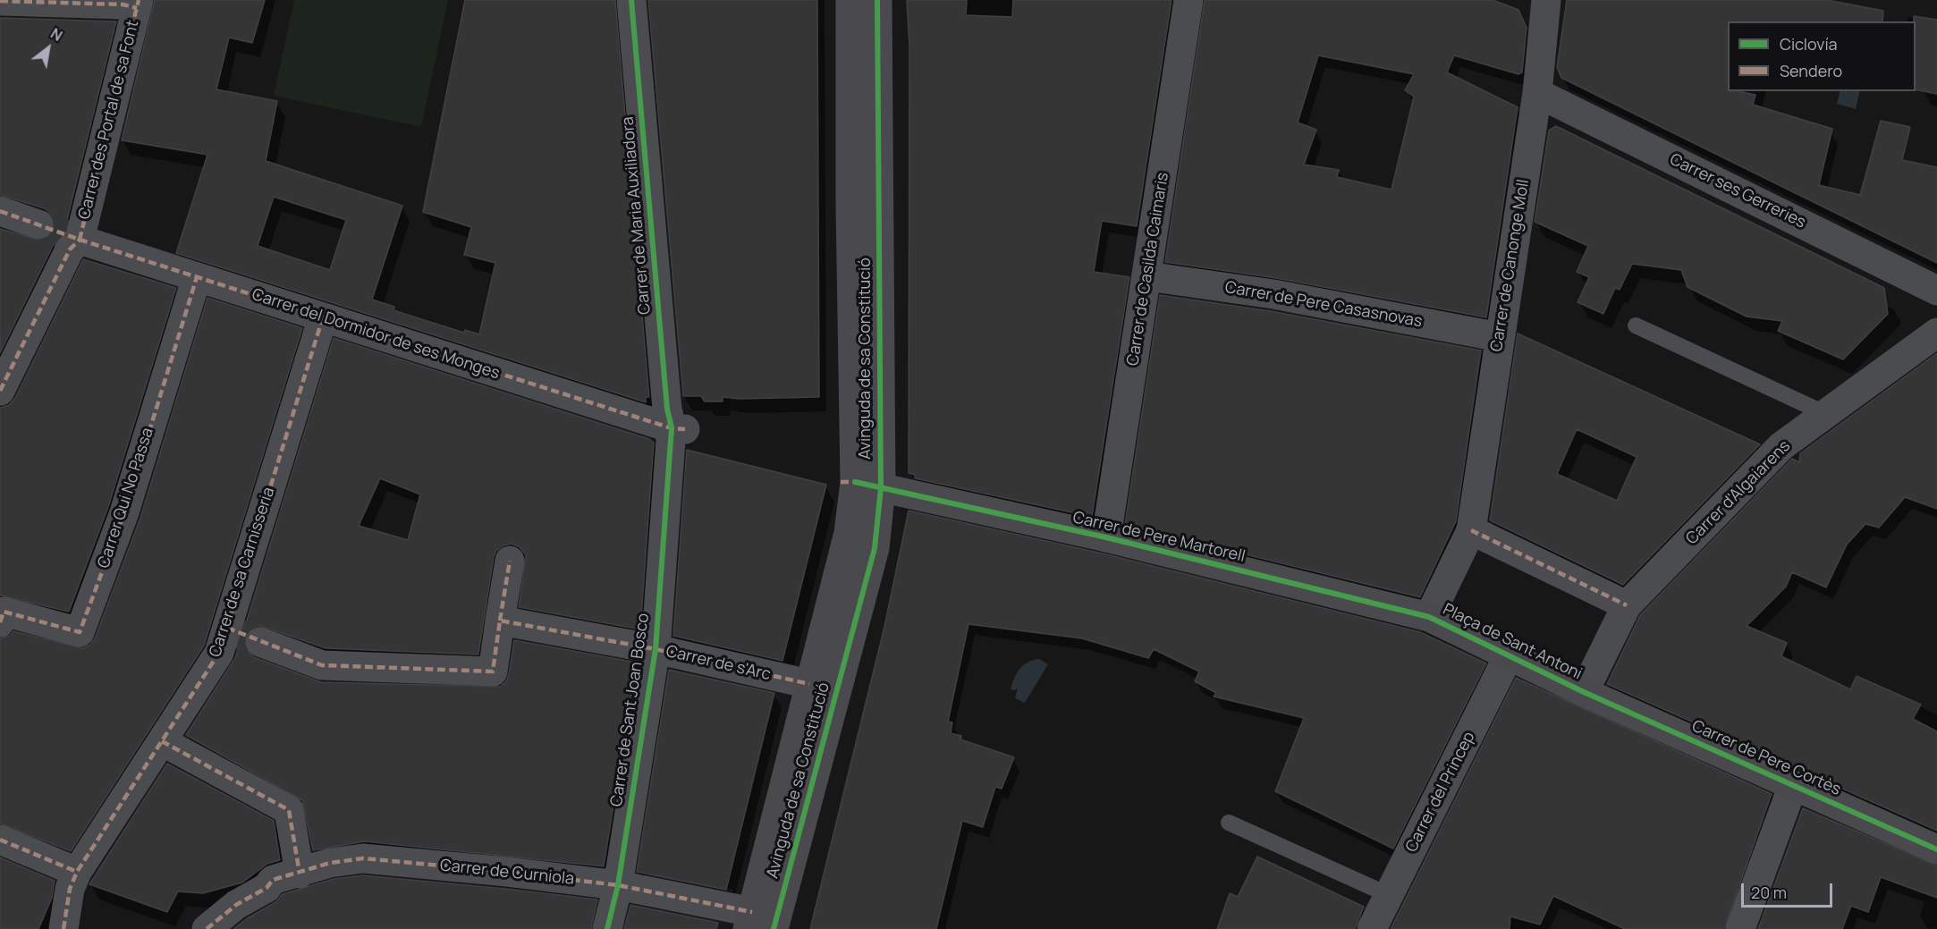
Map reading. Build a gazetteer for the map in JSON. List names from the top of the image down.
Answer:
{
  "streets": {
    "street": [
      "Carrer des Portal de sa Font",
      "Carrer ses Gerreries",
      "Carrer de Maria Auxiliadora",
      "Carrer de Canonge Moll",
      "Carrer de Casilda Caimaris",
      "Carrer de Pere Casasnovas",
      "Carrer del Dormidor de ses Monges",
      "Avinguda de sa Constitució",
      "Carrer d'Algaiarens",
      "Carrer Qui No Passa",
      "Carrer de Pere Martorell",
      "Carrer de sa Carnisseria",
      "Plaça de Sant Antoni",
      "Carrer de s'Arc",
      "Carrer de Sant Joan Bosco",
      "Carrer de Pere Cortès",
      "Carrer del Princep",
      "Carrer de Curniola"
    ]
  },
  "crossings": [
    ["Carrer des Portal de sa Font", "Carrer del Dormidor de ses Monges"],
    ["Carrer ses Gerreries", "Carrer de Canonge Moll"],
    ["Carrer de Maria Auxiliadora", "Carrer del Dormidor de ses Monges"],
    ["Carrer de Maria Auxiliadora", "Carrer de Sant Joan Bosco"],
    ["Carrer de Canonge Moll", "Carrer de Pere Casasnovas"],
    ["Carrer de Canonge Moll", "Plaça de Sant Antoni"],
    ["Carrer de Casilda Caimaris", "Carrer de Pere Casasnovas"],
    ["Carrer de Casilda Caimaris", "Carrer de Pere Martorell"],
    ["Carrer del Dormidor de ses Monges", "Carrer Qui No Passa"],
    ["Carrer del Dormidor de ses Monges", "Carrer de sa Carnisseria"],
    ["Carrer del Dormidor de ses Monges", "Carrer de Sant Joan Bosco"],
    ["Avinguda de sa Constitució", "Carrer de Pere Martorell"],
    ["Avinguda de sa Constitució", "Carrer de s'Arc"],
    ["Avinguda de sa Constitució", "Carrer de Curniola"],
    ["Carrer d'Algaiarens", "Plaça de Sant Antoni"],
    ["Carrer de Pere Martorell", "Plaça de Sant Antoni"],
    ["Plaça de Sant Antoni", "Carrer de Pere Cortès"],
    ["Plaça de Sant Antoni", "Carrer del Princep"],
    ["Carrer de s'Arc", "Carrer de Sant Joan Bosco"],
    ["Carrer de Sant Joan Bosco", "Carrer de Curniola"]
  ],
  "legend": ["Ciclovía", "Sendero"],
  "scale_bar": "20 m",
  "north": "top right"
}
